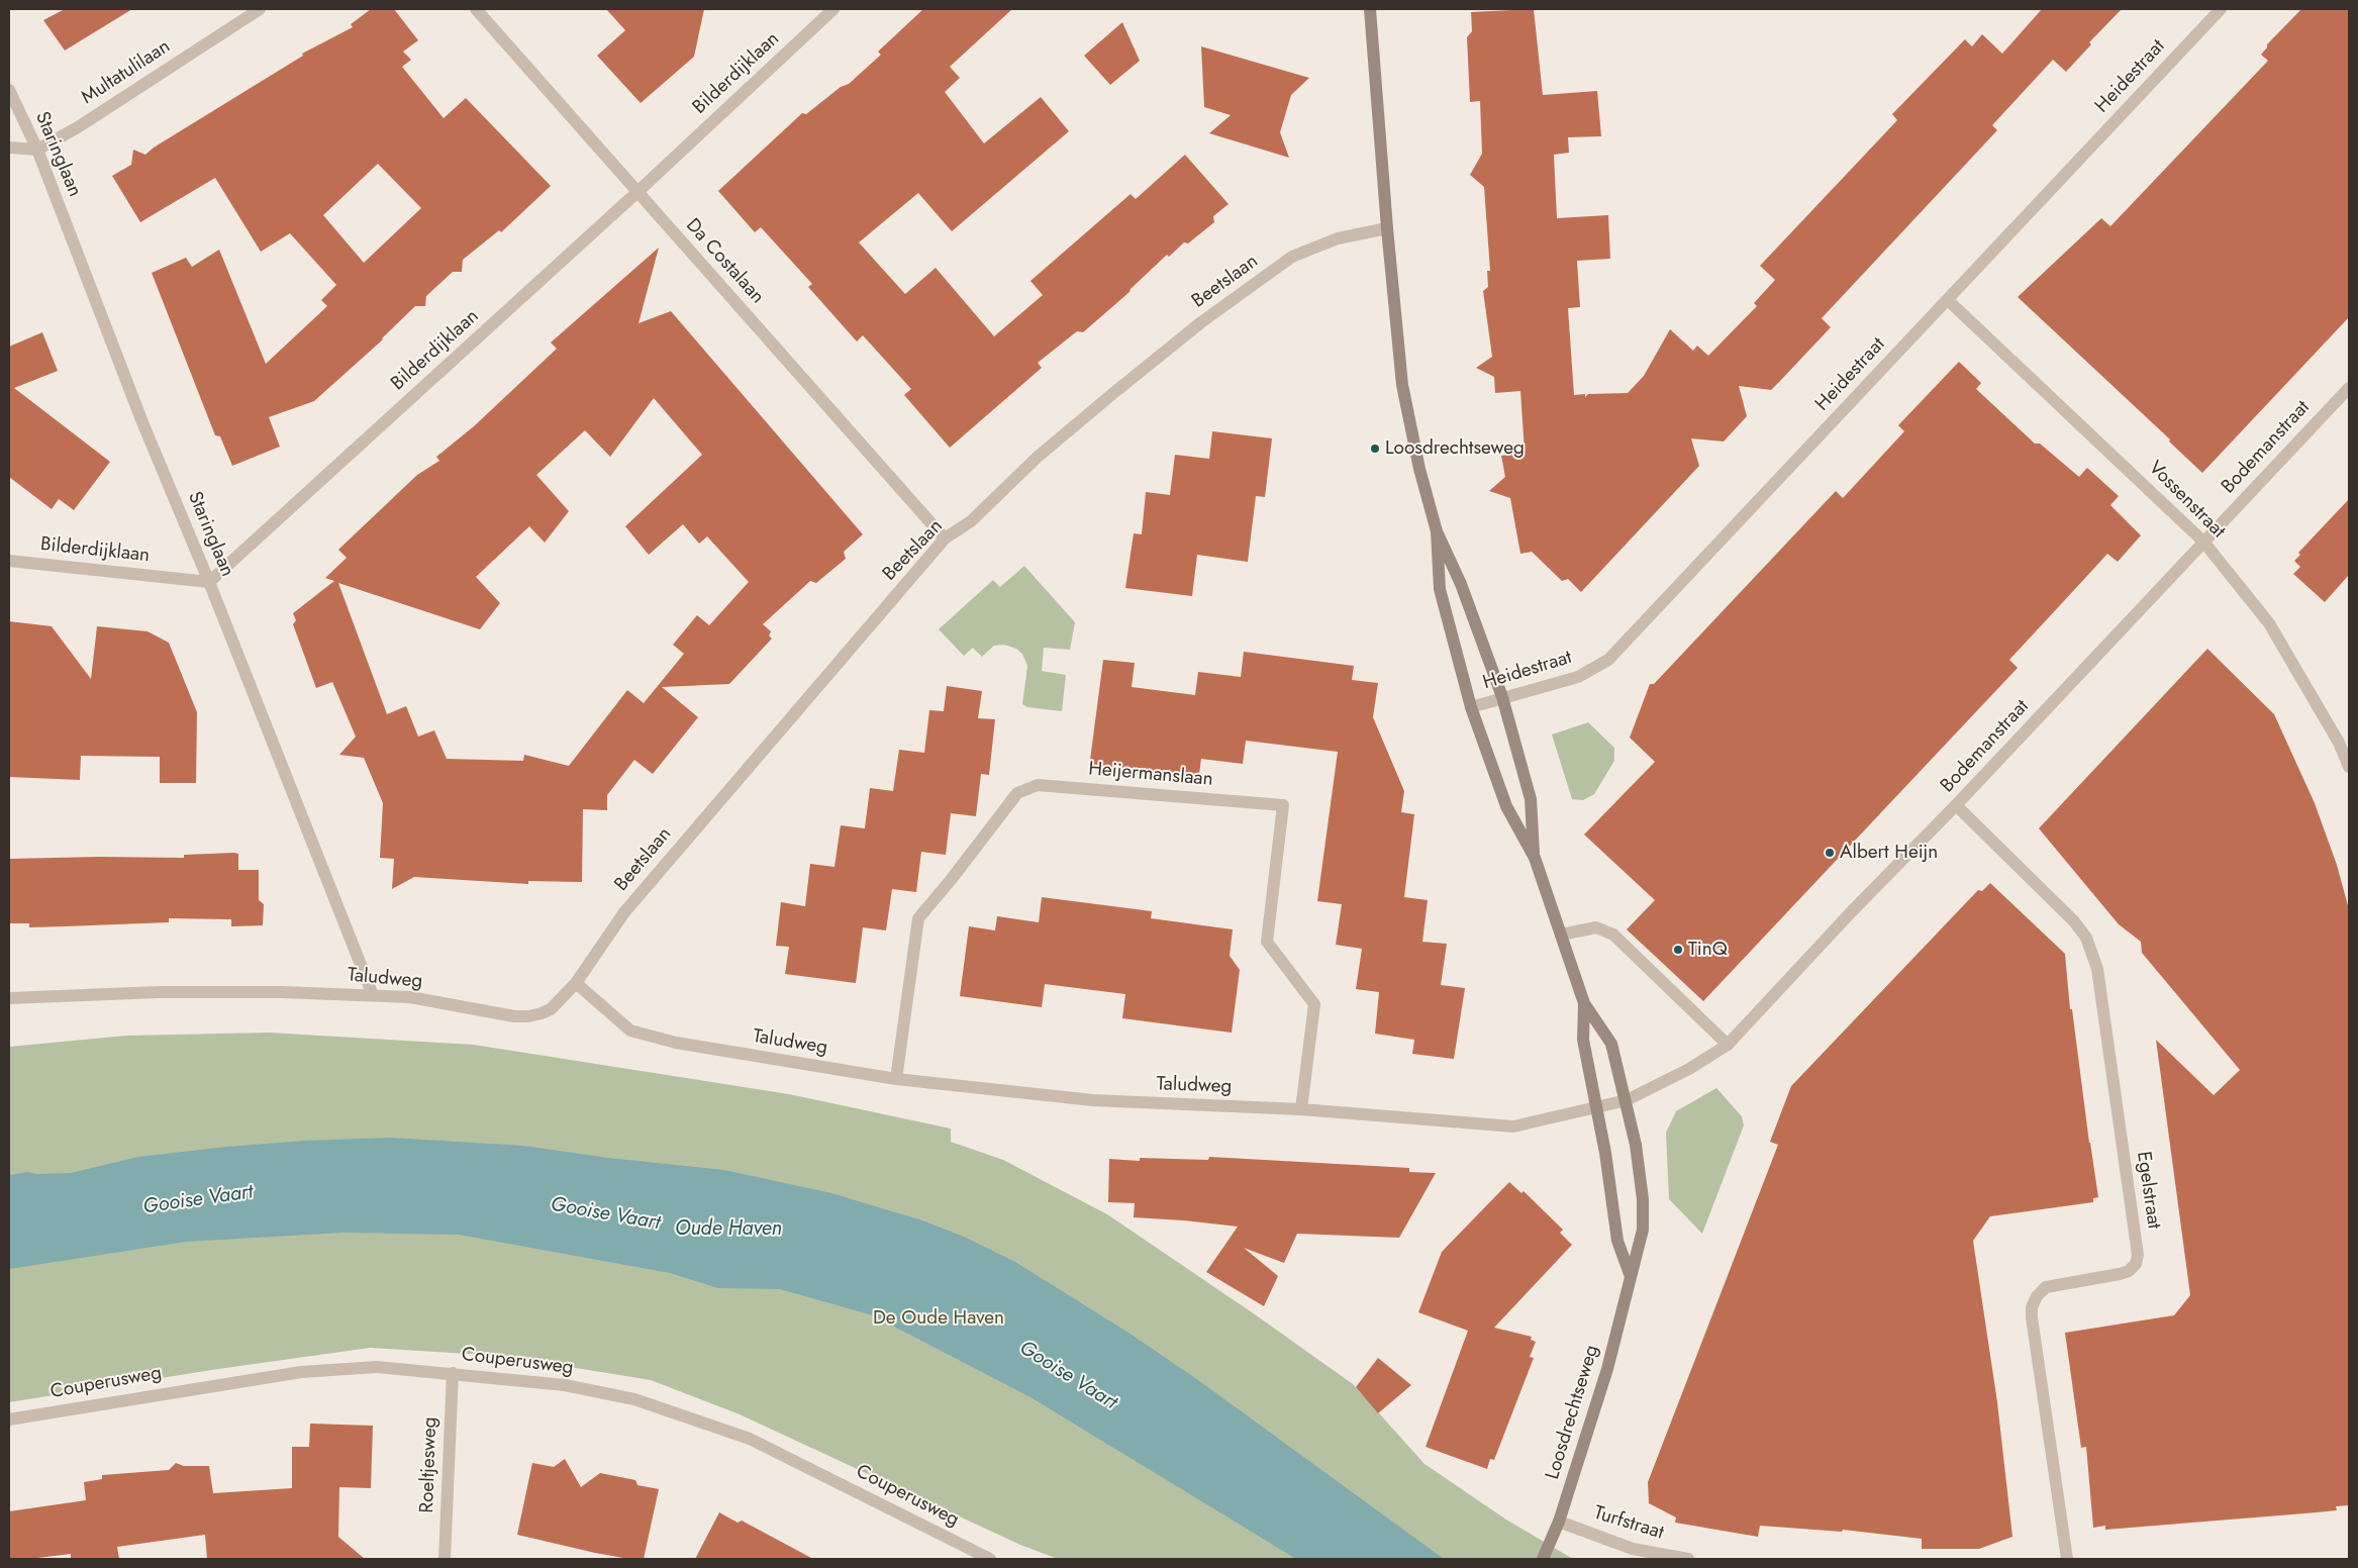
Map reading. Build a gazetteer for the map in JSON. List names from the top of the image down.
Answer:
{
  "streets": {
    "street": [
      "Multatulilaan",
      "Bilderdijklaan",
      "Heidestraat",
      "Staringlaan",
      "Da Costalaan",
      "Beetslaan",
      "Bodemanstraat",
      "Vossenstraat",
      "Heijermanslaan",
      "Taludweg",
      "Egelstraat",
      "Couperusweg",
      "Loosdrechtseweg",
      "Roeltjesweg",
      "Turfstraat"
    ]
  },
  "crossings": [
    ["Multatulilaan", "Staringlaan"],
    ["Bilderdijklaan", "Staringlaan"],
    ["Bilderdijklaan", "Da Costalaan"],
    ["Heidestraat", "Vossenstraat"],
    ["Heidestraat", "Loosdrechtseweg"],
    ["Staringlaan", "Taludweg"],
    ["Da Costalaan", "Beetslaan"],
    ["Beetslaan", "Taludweg"],
    ["Beetslaan", "Loosdrechtseweg"],
    ["Bodemanstraat", "Vossenstraat"],
    ["Bodemanstraat", "Taludweg"],
    ["Bodemanstraat", "Egelstraat"],
    ["Bodemanstraat", "Loosdrechtseweg"],
    ["Heijermanslaan", "Taludweg"],
    ["Taludweg", "Loosdrechtseweg"],
    ["Couperusweg", "Roeltjesweg"],
    ["Loosdrechtseweg", "Turfstraat"]
  ],
  "water": ["Gooise Vaart", "Oude Haven"],
  "parks": ["De Oude Haven"],
  "places": ["Loosdrechtseweg", "Albert Heijn", "TinQ"]
}
